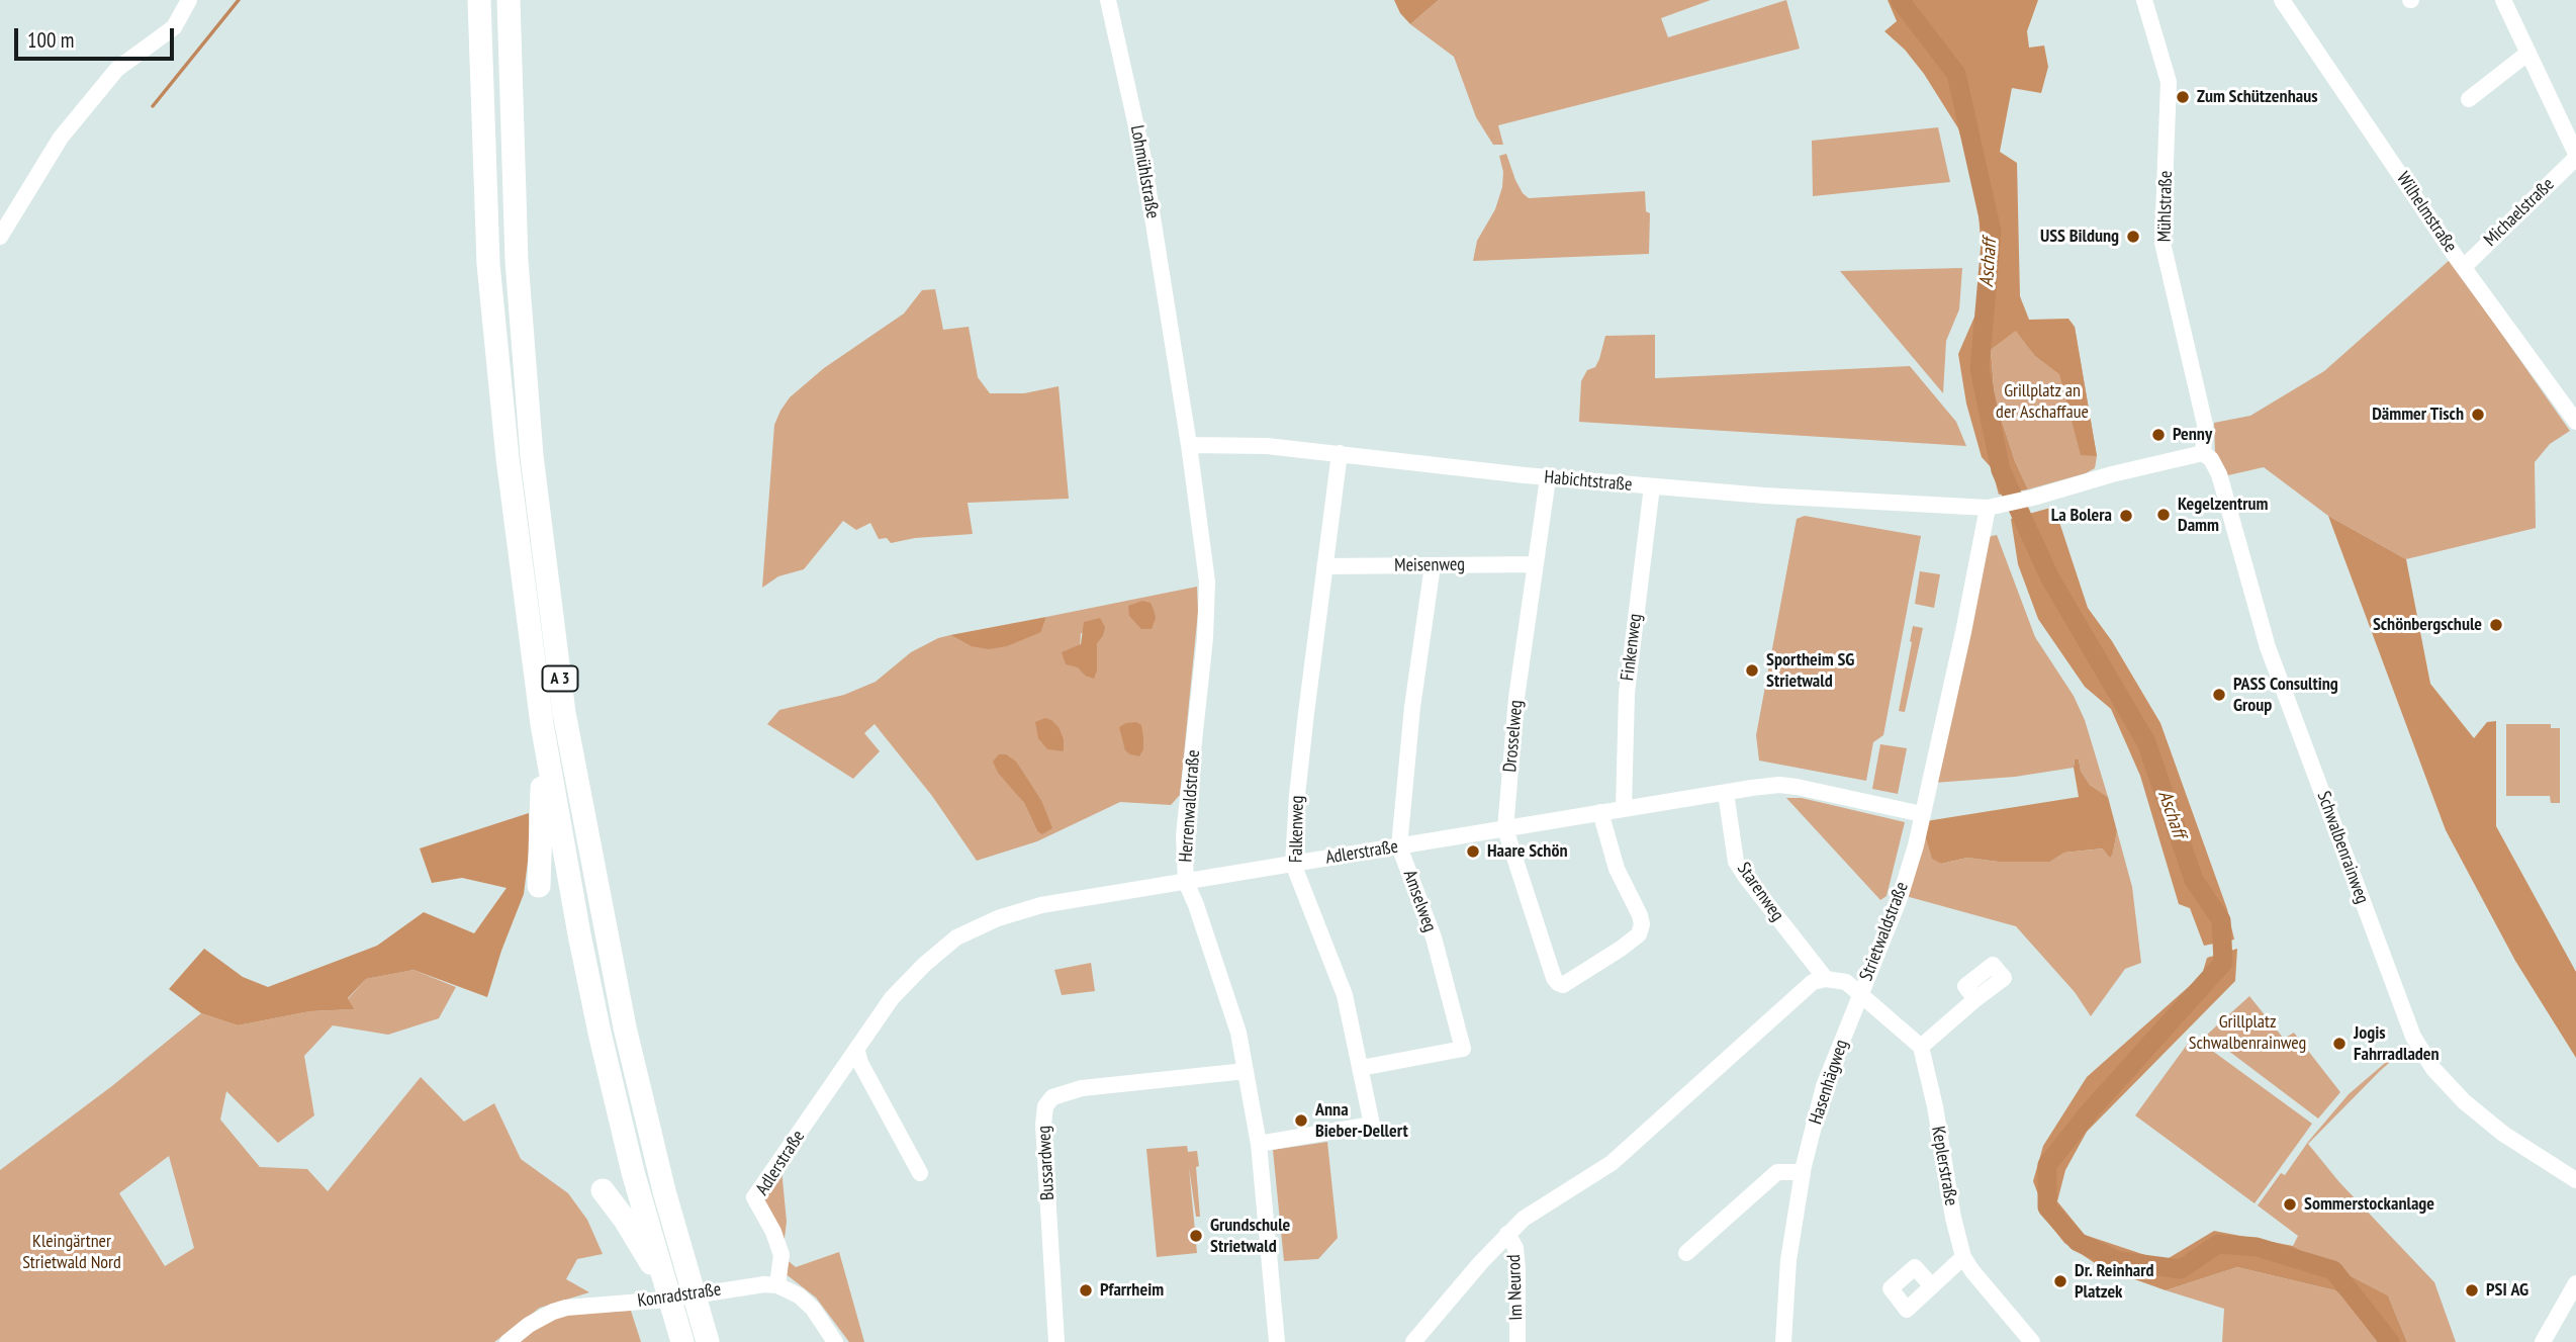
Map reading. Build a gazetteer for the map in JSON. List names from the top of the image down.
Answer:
{
  "streets": {
    "highway": ["A 3"],
    "street": [
      "Lohmühlstraße",
      "Mühlstraße",
      "Wilhelmstraße",
      "Michaelstraße",
      "Habichtstraße",
      "Meisenweg",
      "Finkenweg",
      "Drosselweg",
      "Herrenwaldstraße",
      "Falkenweg",
      "Schwalbenrainweg",
      "Adlerstraße",
      "Starenweg",
      "Amselweg",
      "Strietwaldstraße",
      "Hasenhägweg",
      "Bussardweg",
      "Keplerstraße",
      "Im Neurod",
      "Konradstraße"
    ]
  },
  "crossings": [
    ["Lohmühlstraße", "Herrenwaldstraße"],
    ["Mühlstraße", "Schwalbenrainweg"],
    ["Wilhelmstraße", "Michaelstraße"],
    ["Habichtstraße", "Finkenweg"],
    ["Habichtstraße", "Drosselweg"],
    ["Habichtstraße", "Herrenwaldstraße"],
    ["Habichtstraße", "Falkenweg"],
    ["Habichtstraße", "Strietwaldstraße"],
    ["Meisenweg", "Drosselweg"],
    ["Meisenweg", "Falkenweg"],
    ["Meisenweg", "Amselweg"],
    ["Finkenweg", "Adlerstraße"],
    ["Drosselweg", "Adlerstraße"],
    ["Herrenwaldstraße", "Falkenweg"],
    ["Herrenwaldstraße", "Adlerstraße"],
    ["Herrenwaldstraße", "Bussardweg"],
    ["Falkenweg", "Adlerstraße"],
    ["Falkenweg", "Amselweg"],
    ["Adlerstraße", "Starenweg"],
    ["Adlerstraße", "Amselweg"],
    ["Adlerstraße", "Strietwaldstraße"],
    ["Adlerstraße", "Konradstraße"],
    ["Starenweg", "Strietwaldstraße"],
    ["Strietwaldstraße", "Hasenhägweg"]
  ],
  "water": ["Aschaff"],
  "parks": ["Grillplatz an der Aschaffaue", "Grillplatz Schwalbenrainweg", "Kleingärtner Strietwald Nord"],
  "places": [
    "Zum Schützenhaus",
    "USS Bildung",
    "Dämmer Tisch",
    "Penny",
    "Kegelzentrum Damm",
    "La Bolera",
    "Schönbergschule",
    "Sportheim SG Strietwald",
    "PASS Consulting Group",
    "Haare Schön",
    "Jogis Fahrradladen",
    "Anna Bieber-Dellert",
    "Sommerstockanlage",
    "Grundschule Strietwald",
    "Dr. Reinhard Platzek",
    "Pfarrheim",
    "PSI AG"
  ],
  "scale_bar": "100 m"
}
